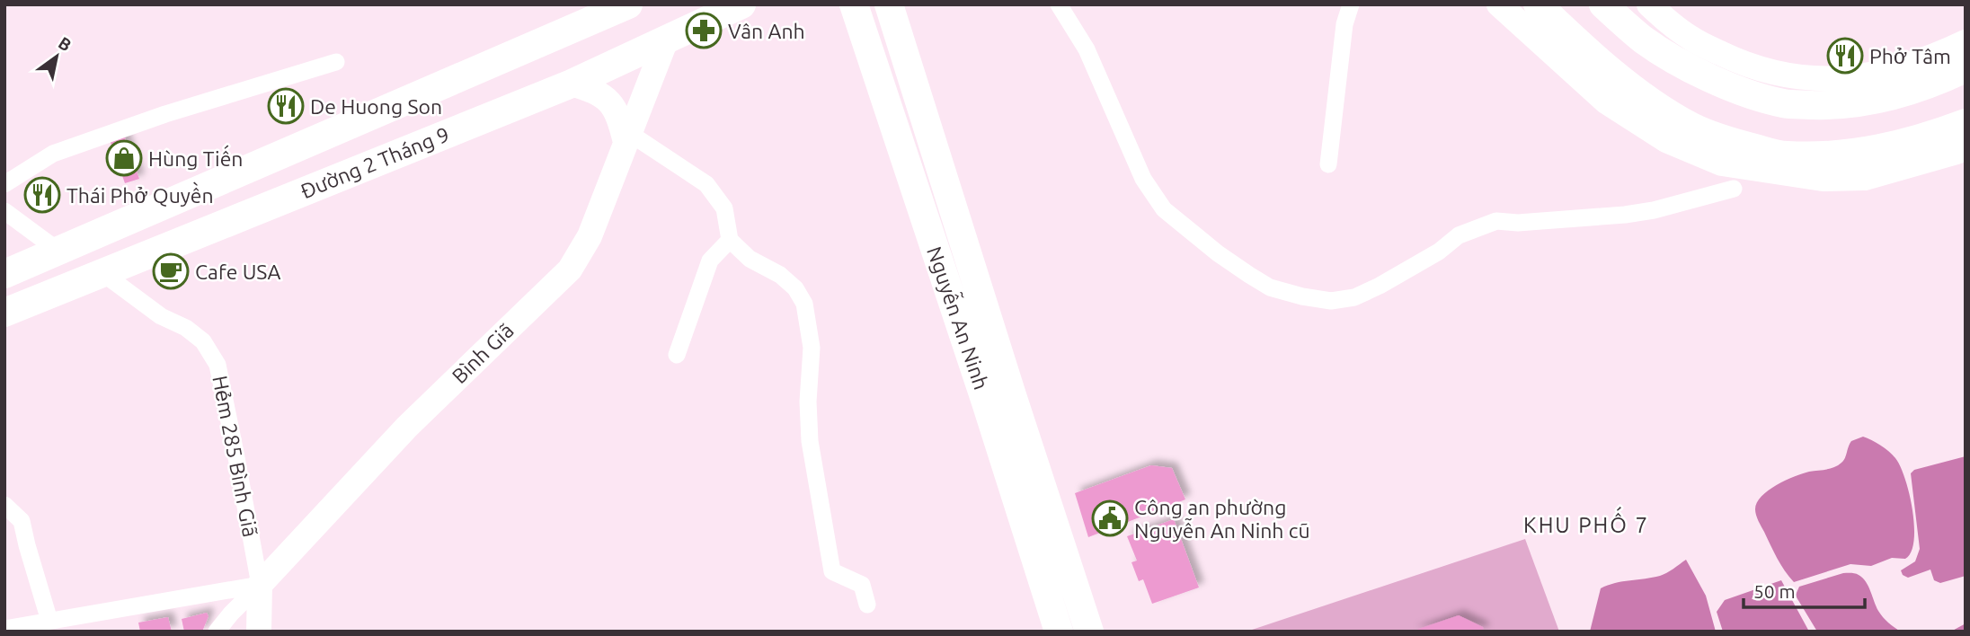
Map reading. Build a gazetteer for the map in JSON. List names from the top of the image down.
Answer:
{
  "streets": {
    "main road": ["Đường 2 Tháng 9", "Nguyễn An Ninh", "Bình Giã"],
    "street": ["Hẻm 285 Bình Giã"]
  },
  "crossings": [
    ["Đường 2 Tháng 9", "Bình Giã"],
    ["Đường 2 Tháng 9", "Hẻm 285 Bình Giã"],
    ["Bình Giã", "Hẻm 285 Bình Giã"]
  ],
  "districts": ["KHU PHỐ 7"],
  "places": {
    "pharmacy": ["Vân Anh"],
    "restaurant": ["Phở Tâm", "De Huong Son", "Thái Phở Quyền"],
    "shop": ["Hùng Tiến"],
    "cafe": ["Cafe USA"],
    "public building": ["Công an phường Nguyễn An Ninh cũ"]
  },
  "scale_bar": "50 m",
  "north": "top right"
}
